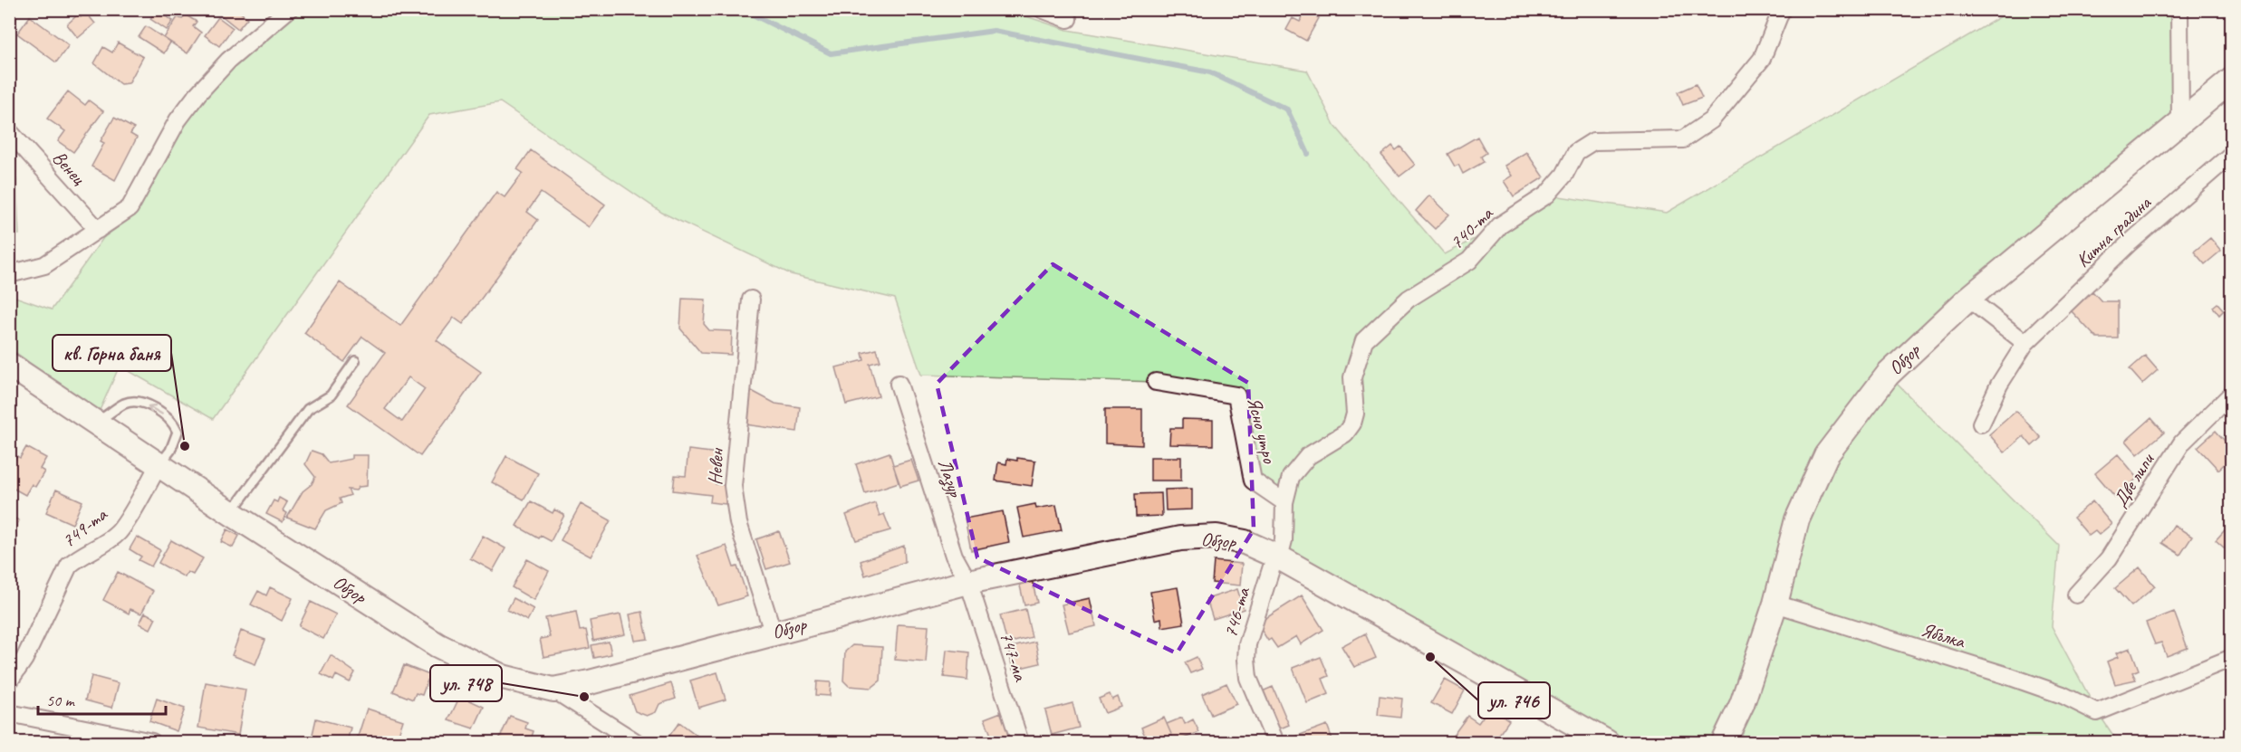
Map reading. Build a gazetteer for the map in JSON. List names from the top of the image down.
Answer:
{
  "streets": {
    "street": [
      "Венец",
      "740-та",
      "Китна градина",
      "Обзор",
      "Ясно утро",
      "Невен",
      "Лазур",
      "Две липи",
      "749-та",
      "746-та",
      "Ябълка",
      "747-ма"
    ]
  },
  "crossings": [
    ["740-та", "Обзор"],
    ["740-та", "Ясно утро"],
    ["740-та", "746-та"],
    ["Обзор", "Невен"],
    ["Обзор", "Лазур"],
    ["Обзор", "749-та"],
    ["Обзор", "746-та"],
    ["Обзор", "Ябълка"],
    ["Обзор", "747-ма"],
    ["Лазур", "747-ма"]
  ],
  "places": ["кв. Горна баня", "ул. 746", "ул. 748"],
  "scale_bar": "50 m"
}
